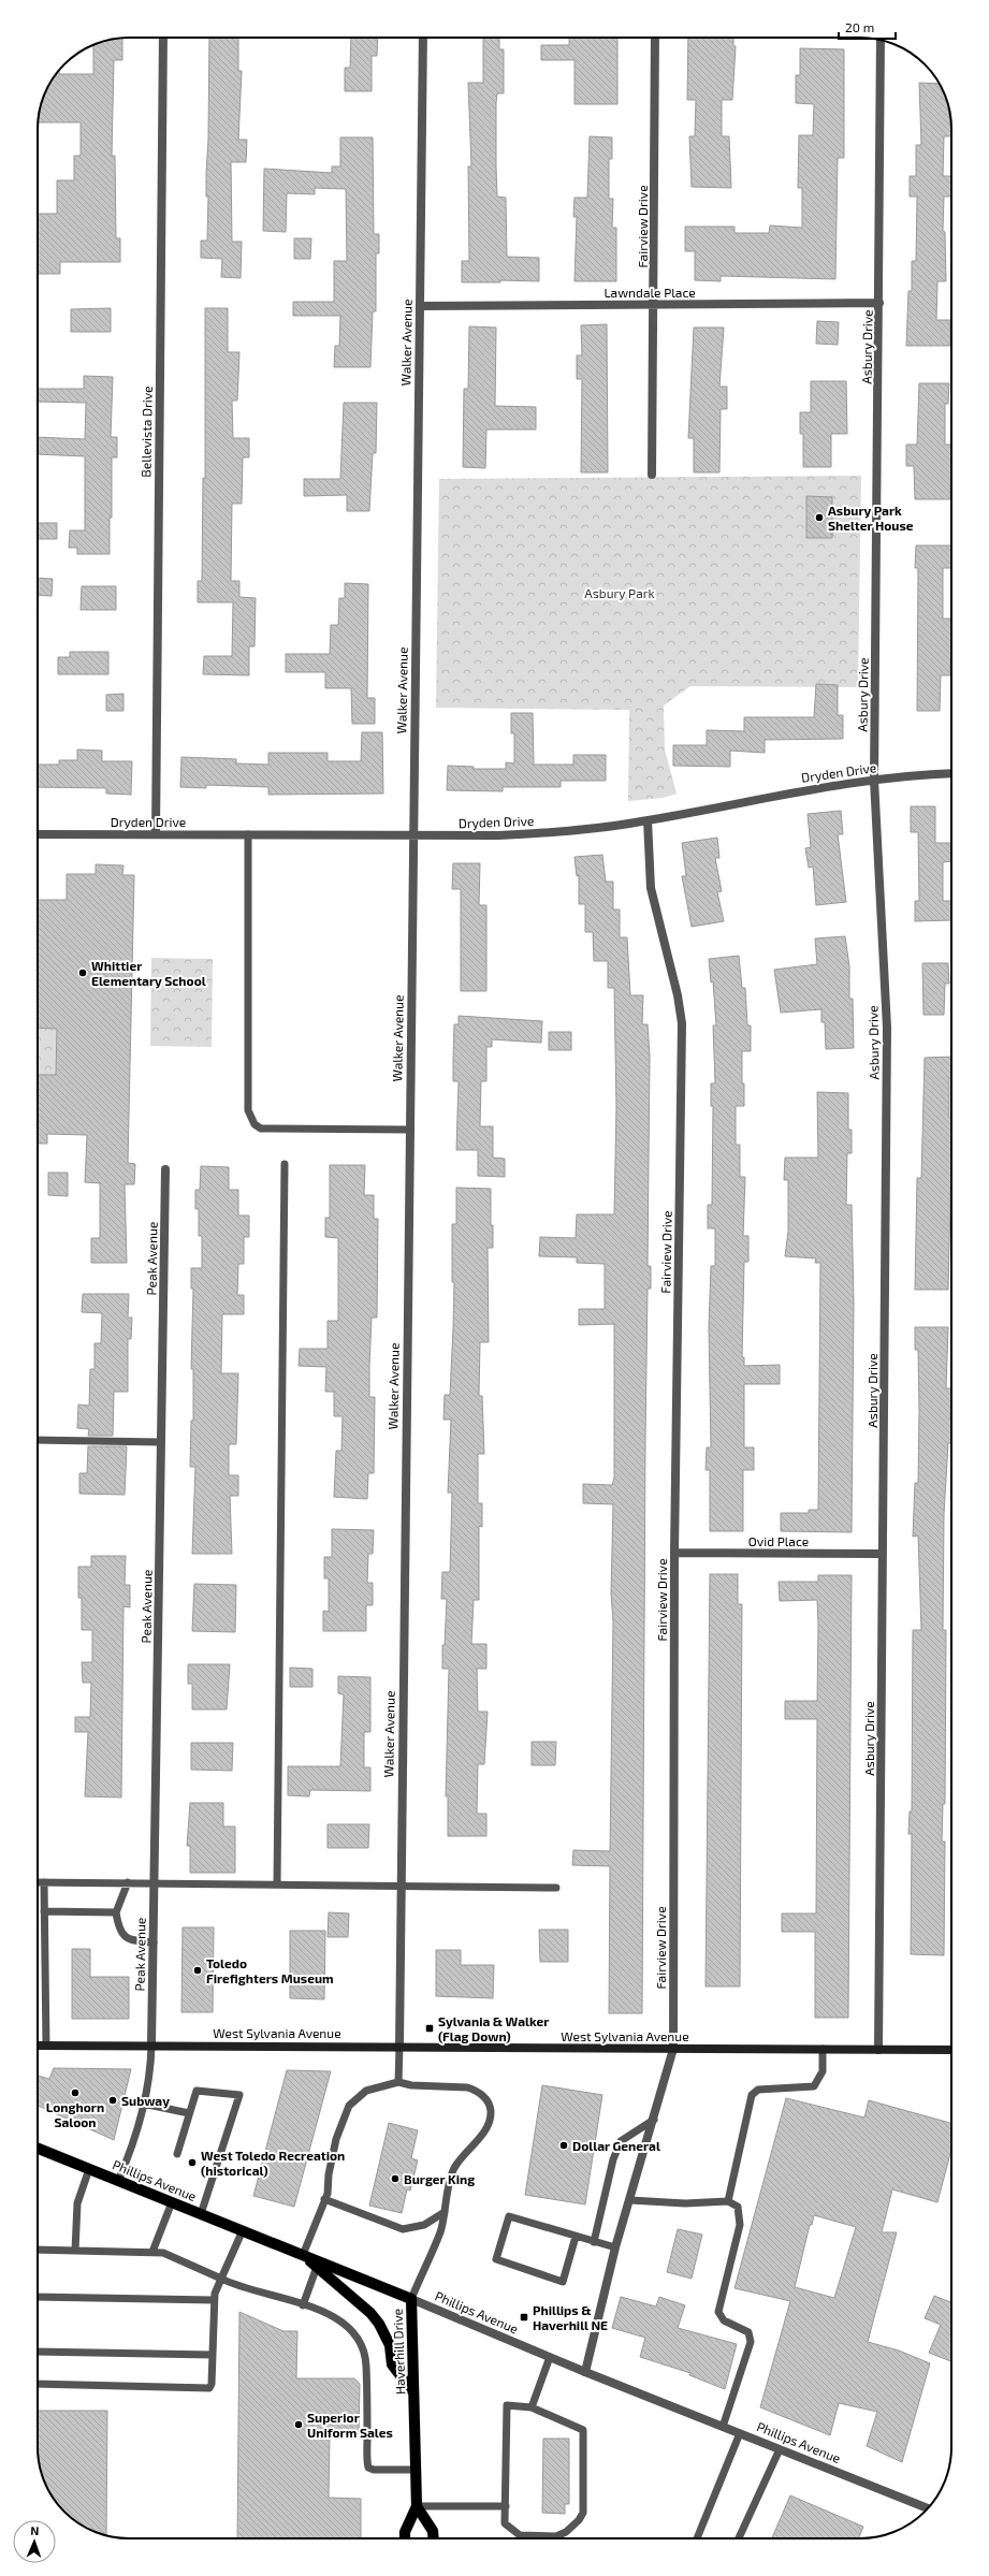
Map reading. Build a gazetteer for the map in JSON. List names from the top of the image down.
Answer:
{
  "streets": {
    "main road": ["West Sylvania Avenue", "Phillips Avenue", "Haverhill Drive"],
    "street": [
      "Fairview Drive",
      "Lawndale Place",
      "Walker Avenue",
      "Asbury Drive",
      "Bellevista Drive",
      "Dryden Drive",
      "Peak Avenue",
      "Ovid Place"
    ]
  },
  "crossings": [
    ["Fairview Drive", "Lawndale Place"],
    ["Fairview Drive", "Dryden Drive"],
    ["Fairview Drive", "Ovid Place"],
    ["Fairview Drive", "West Sylvania Avenue"],
    ["Fairview Drive", "Phillips Avenue"],
    ["Lawndale Place", "Walker Avenue"],
    ["Lawndale Place", "Asbury Drive"],
    ["Walker Avenue", "Dryden Drive"],
    ["Walker Avenue", "West Sylvania Avenue"],
    ["Asbury Drive", "Dryden Drive"],
    ["Asbury Drive", "Ovid Place"],
    ["Asbury Drive", "West Sylvania Avenue"],
    ["Bellevista Drive", "Dryden Drive"],
    ["Peak Avenue", "West Sylvania Avenue"],
    ["Phillips Avenue", "Haverhill Drive"]
  ],
  "parks": ["Asbury Park"],
  "places": {
    "other": [
      "Asbury Park Shelter House",
      "Whittier Elementary School",
      "Toledo Firefighters Museum",
      "Longhorn Saloon",
      "Subway",
      "Dollar General",
      "West Toledo Recreation (historical)",
      "Burger King",
      "Superior Uniform Sales"
    ],
    "transit": ["Sylvania & Walker (Flag Down)", "Phillips & Haverhill NE"]
  },
  "scale_bar": "20 m",
  "north": "top"
}
